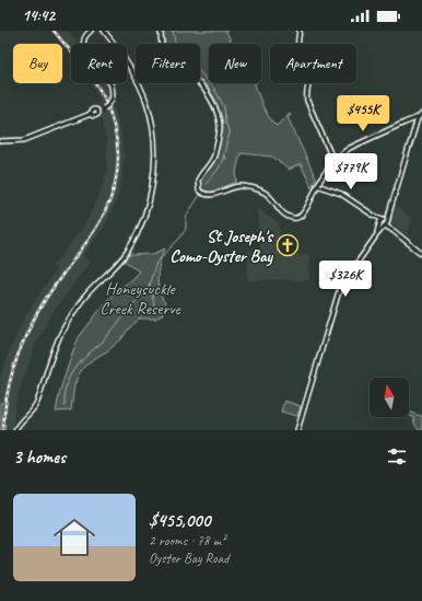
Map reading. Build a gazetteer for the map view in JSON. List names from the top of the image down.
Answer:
{
  "parks": ["Honeysuckle Creek Reserve"],
  "places": {
    "church": ["St Joseph's Como-Oyster Bay"]
  },
  "north": "top",
  "page": {
    "status": "14:42",
    "chip": [
      "Buy",
      "Rent",
      "Filters",
      "New",
      "Apartment"
    ],
    "price": ["$455K", "$779K", "$326K"],
    "heading": "3 homes",
    "list": [
      {
        "name": "$455,000",
        "note": "2 rooms · 78 m² · Oyster Bay Road"
      }
    ]
  }
}
